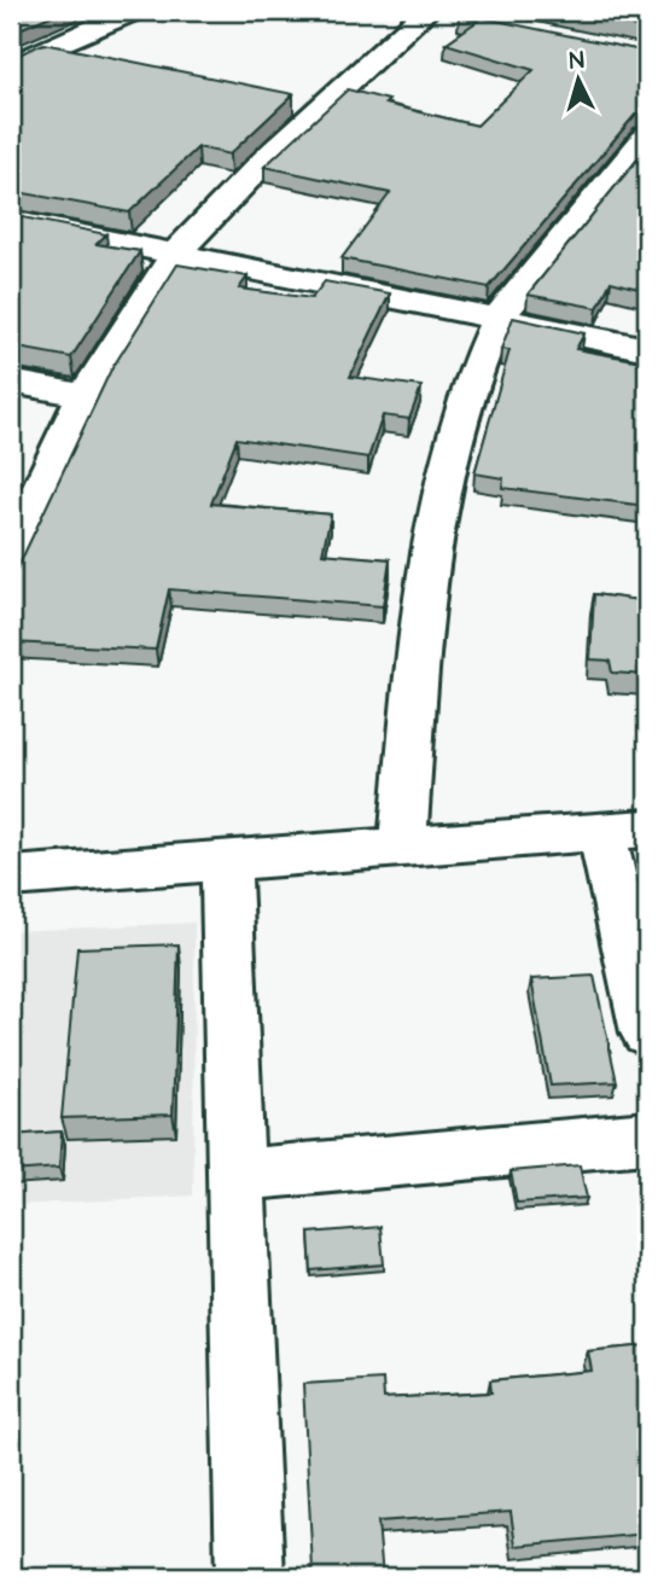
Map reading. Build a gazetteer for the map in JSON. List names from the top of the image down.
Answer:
{
  "north": "top"
}
